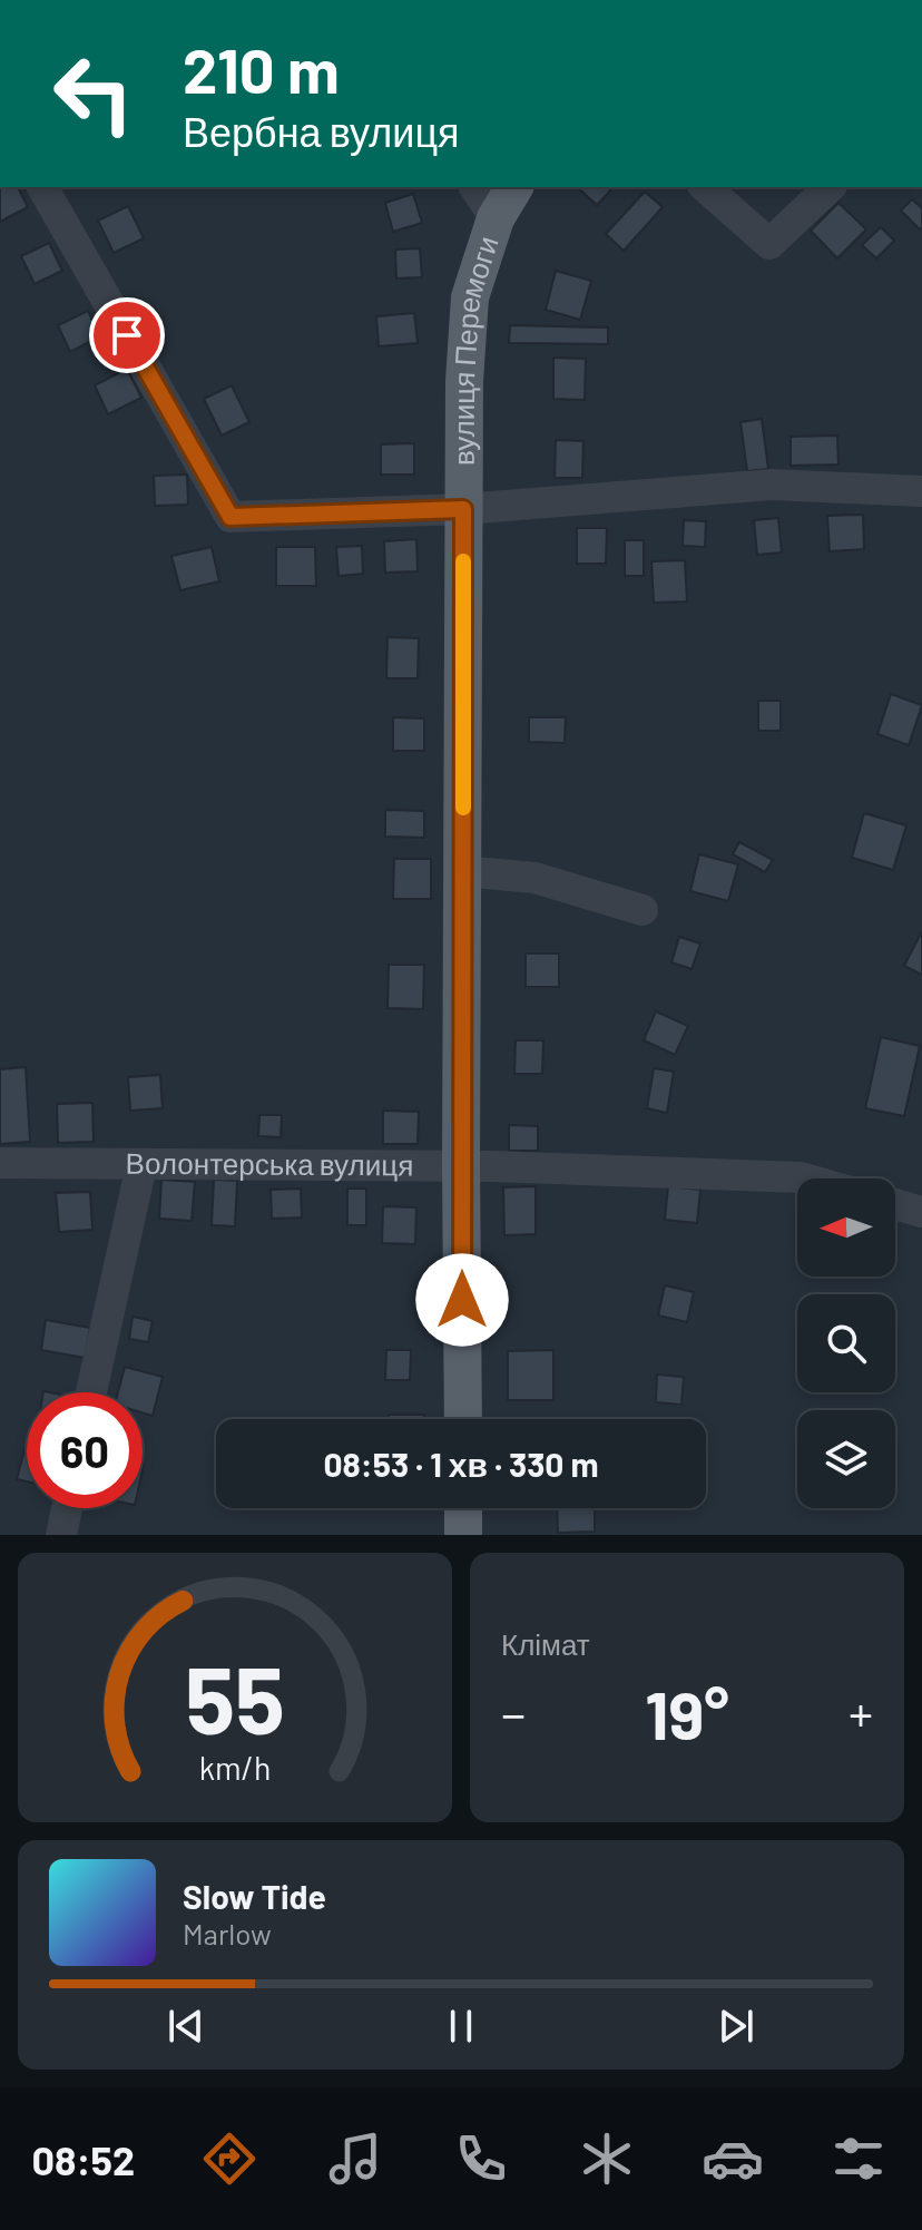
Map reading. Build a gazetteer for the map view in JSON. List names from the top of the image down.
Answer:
{
  "streets": {
    "main road": ["вулиця Перемоги"],
    "street": ["Волонтерська вулиця"]
  },
  "crossings": [
    ["вулиця Перемоги", "Волонтерська вулиця"]
  ],
  "north": "left",
  "page": {
    "turn": ["210 m", "Вербна вулиця"],
    "limit": "60",
    "trip": "08:53 · 1 хв · 330 m",
    "tile": "Клімат",
    "heat": ["−", "19°", "+"],
    "song": ["Slow Tide", "Marlow"],
    "tabs": "08:52",
    "gauge": ["55", "km/h"]
  }
}
